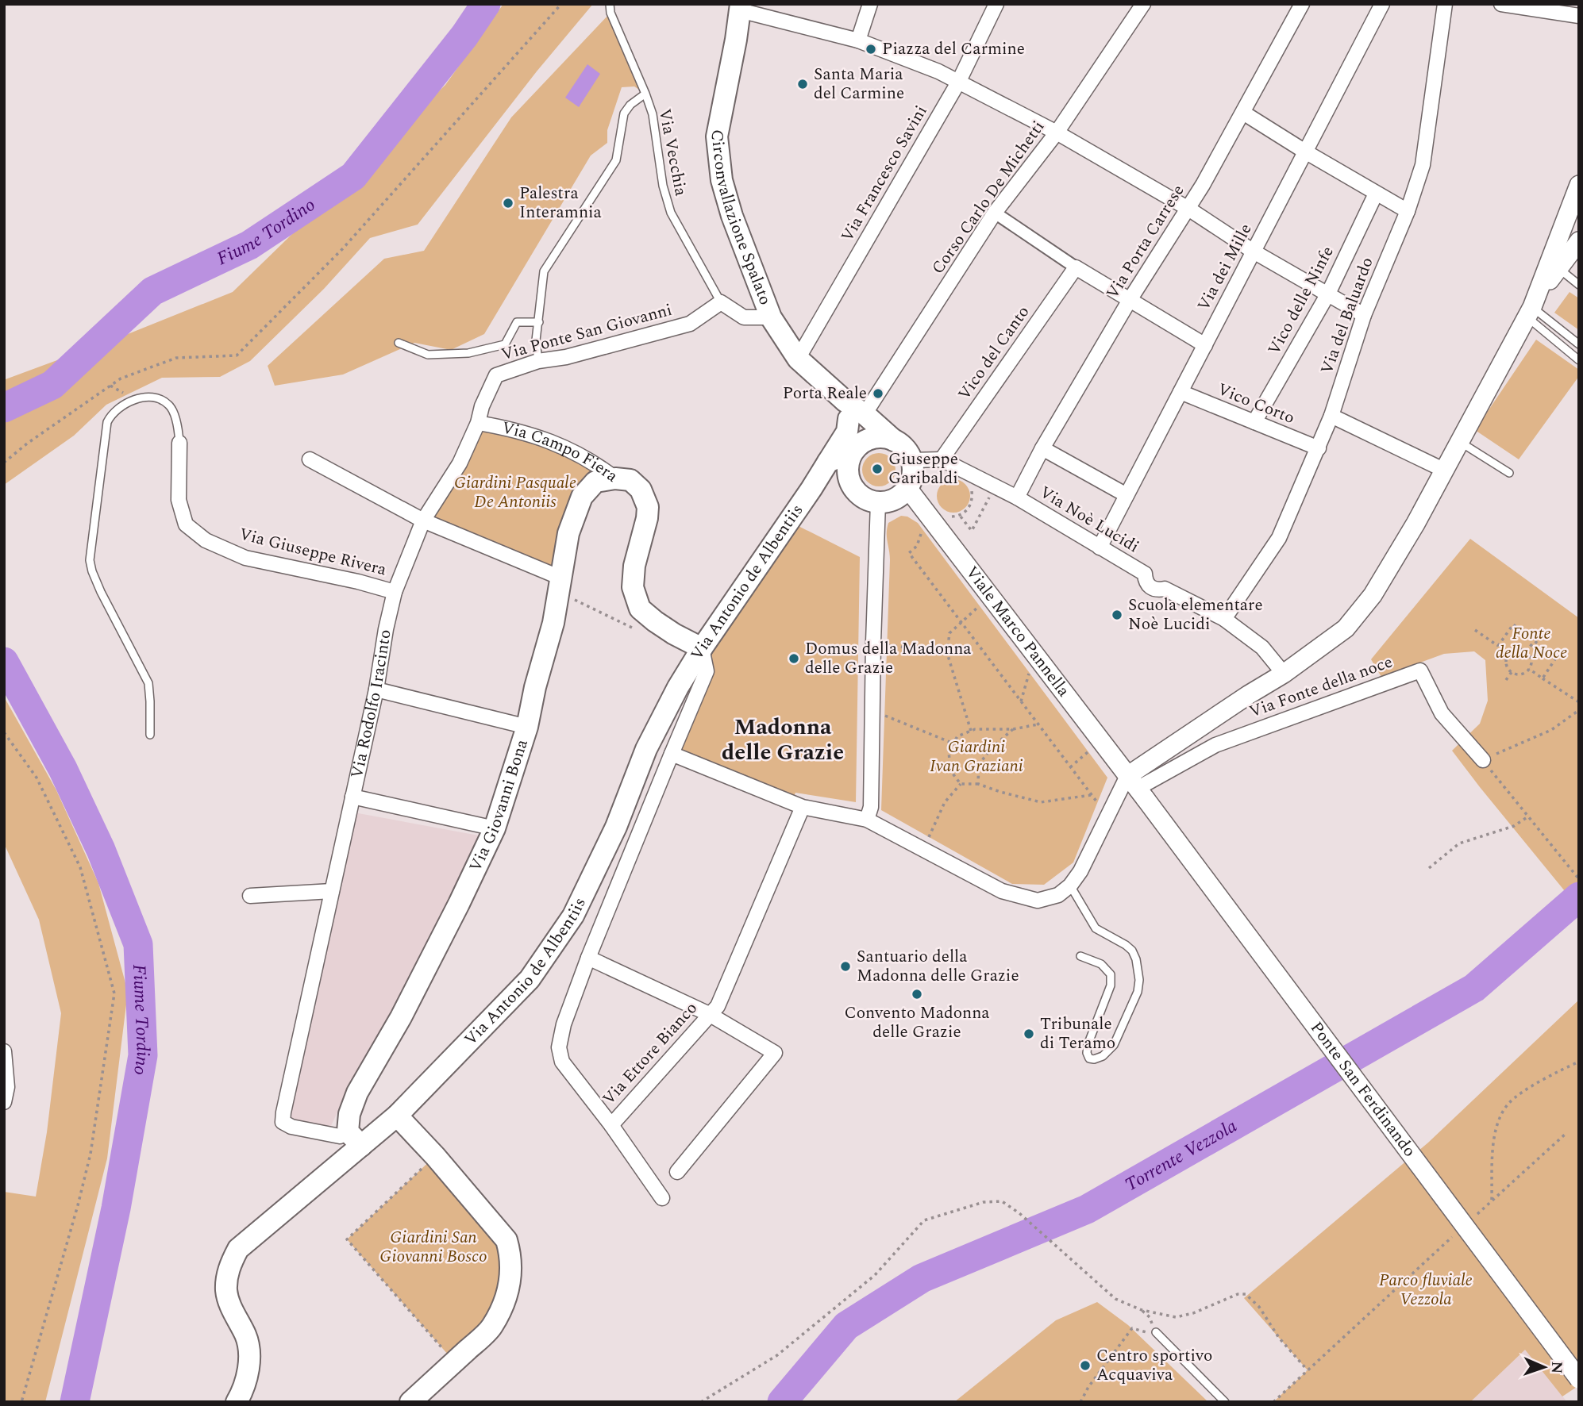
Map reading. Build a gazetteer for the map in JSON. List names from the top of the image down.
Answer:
{
  "streets": {
    "main road": [
      "Circonvallazione Spalato",
      "Via Campo Fiera",
      "Via Antonio de Albentiis",
      "Via Giovanni Bona"
    ],
    "street": [
      "Via Francesco Savini",
      "Corso Carlo De Michetti",
      "Via Porta Carrese",
      "Via dei Mille",
      "Vico delle Ninfe",
      "Via del Baluardo",
      "Via Ponte San Giovanni",
      "Vico del Canto",
      "Vico Corto",
      "Via Noè Lucidi",
      "Via Giuseppe Rivera",
      "Viale Marco Pannella",
      "Via Fonte della noce",
      "Via Rodolfo Iracinto",
      "Via Ettore Bianco",
      "Ponte San Ferdinando"
    ],
    "lane": ["Via Vecchia"]
  },
  "crossings": [
    ["Via Vecchia", "Via Ponte San Giovanni"],
    ["Via Francesco Savini", "Circonvallazione Spalato"],
    ["Corso Carlo De Michetti", "Circonvallazione Spalato"],
    ["Corso Carlo De Michetti", "Via Antonio de Albentiis"],
    ["Circonvallazione Spalato", "Via Noè Lucidi"],
    ["Circonvallazione Spalato", "Via Antonio de Albentiis"],
    ["Circonvallazione Spalato", "Viale Marco Pannella"],
    ["Via Porta Carrese", "Via Noè Lucidi"],
    ["Via dei Mille", "Vico Corto"],
    ["Via dei Mille", "Via Noè Lucidi"],
    ["Vico delle Ninfe", "Vico Corto"],
    ["Via del Baluardo", "Vico Corto"],
    ["Via del Baluardo", "Via Noè Lucidi"],
    ["Via Ponte San Giovanni", "Via Campo Fiera"],
    ["Via Ponte San Giovanni", "Via Rodolfo Iracinto"],
    ["Vico del Canto", "Via Noè Lucidi"],
    ["Via Campo Fiera", "Via Antonio de Albentiis"],
    ["Via Campo Fiera", "Via Giovanni Bona"],
    ["Via Campo Fiera", "Via Ettore Bianco"],
    ["Via Noè Lucidi", "Viale Marco Pannella"],
    ["Via Giuseppe Rivera", "Via Rodolfo Iracinto"],
    ["Via Antonio de Albentiis", "Via Rodolfo Iracinto"],
    ["Via Antonio de Albentiis", "Via Giovanni Bona"],
    ["Via Antonio de Albentiis", "Via Ettore Bianco"],
    ["Viale Marco Pannella", "Via Fonte della noce"],
    ["Viale Marco Pannella", "Ponte San Ferdinando"],
    ["Via Fonte della noce", "Ponte San Ferdinando"],
    ["Via Rodolfo Iracinto", "Via Giovanni Bona"]
  ],
  "districts": ["Madonna delle Grazie"],
  "water": ["Fiume Tordino", "Torrente Vezzola"],
  "parks": [
    "Giardini Pasquale De Antoniis",
    "Fonte della Noce",
    "Giardini Ivan Graziani",
    "Giardini San Giovanni Bosco",
    "Parco fluviale Vezzola"
  ],
  "places": [
    "Piazza del Carmine",
    "Santa Maria del Carmine",
    "Palestra Interamnia",
    "Porta Reale",
    "Giuseppe Garibaldi",
    "Scuola elementare Noè Lucidi",
    "Domus della Madonna delle Grazie",
    "Santuario della Madonna delle Grazie",
    "Convento Madonna delle Grazie",
    "Tribunale di Teramo",
    "Centro sportivo Acquaviva"
  ],
  "north": "right"
}
